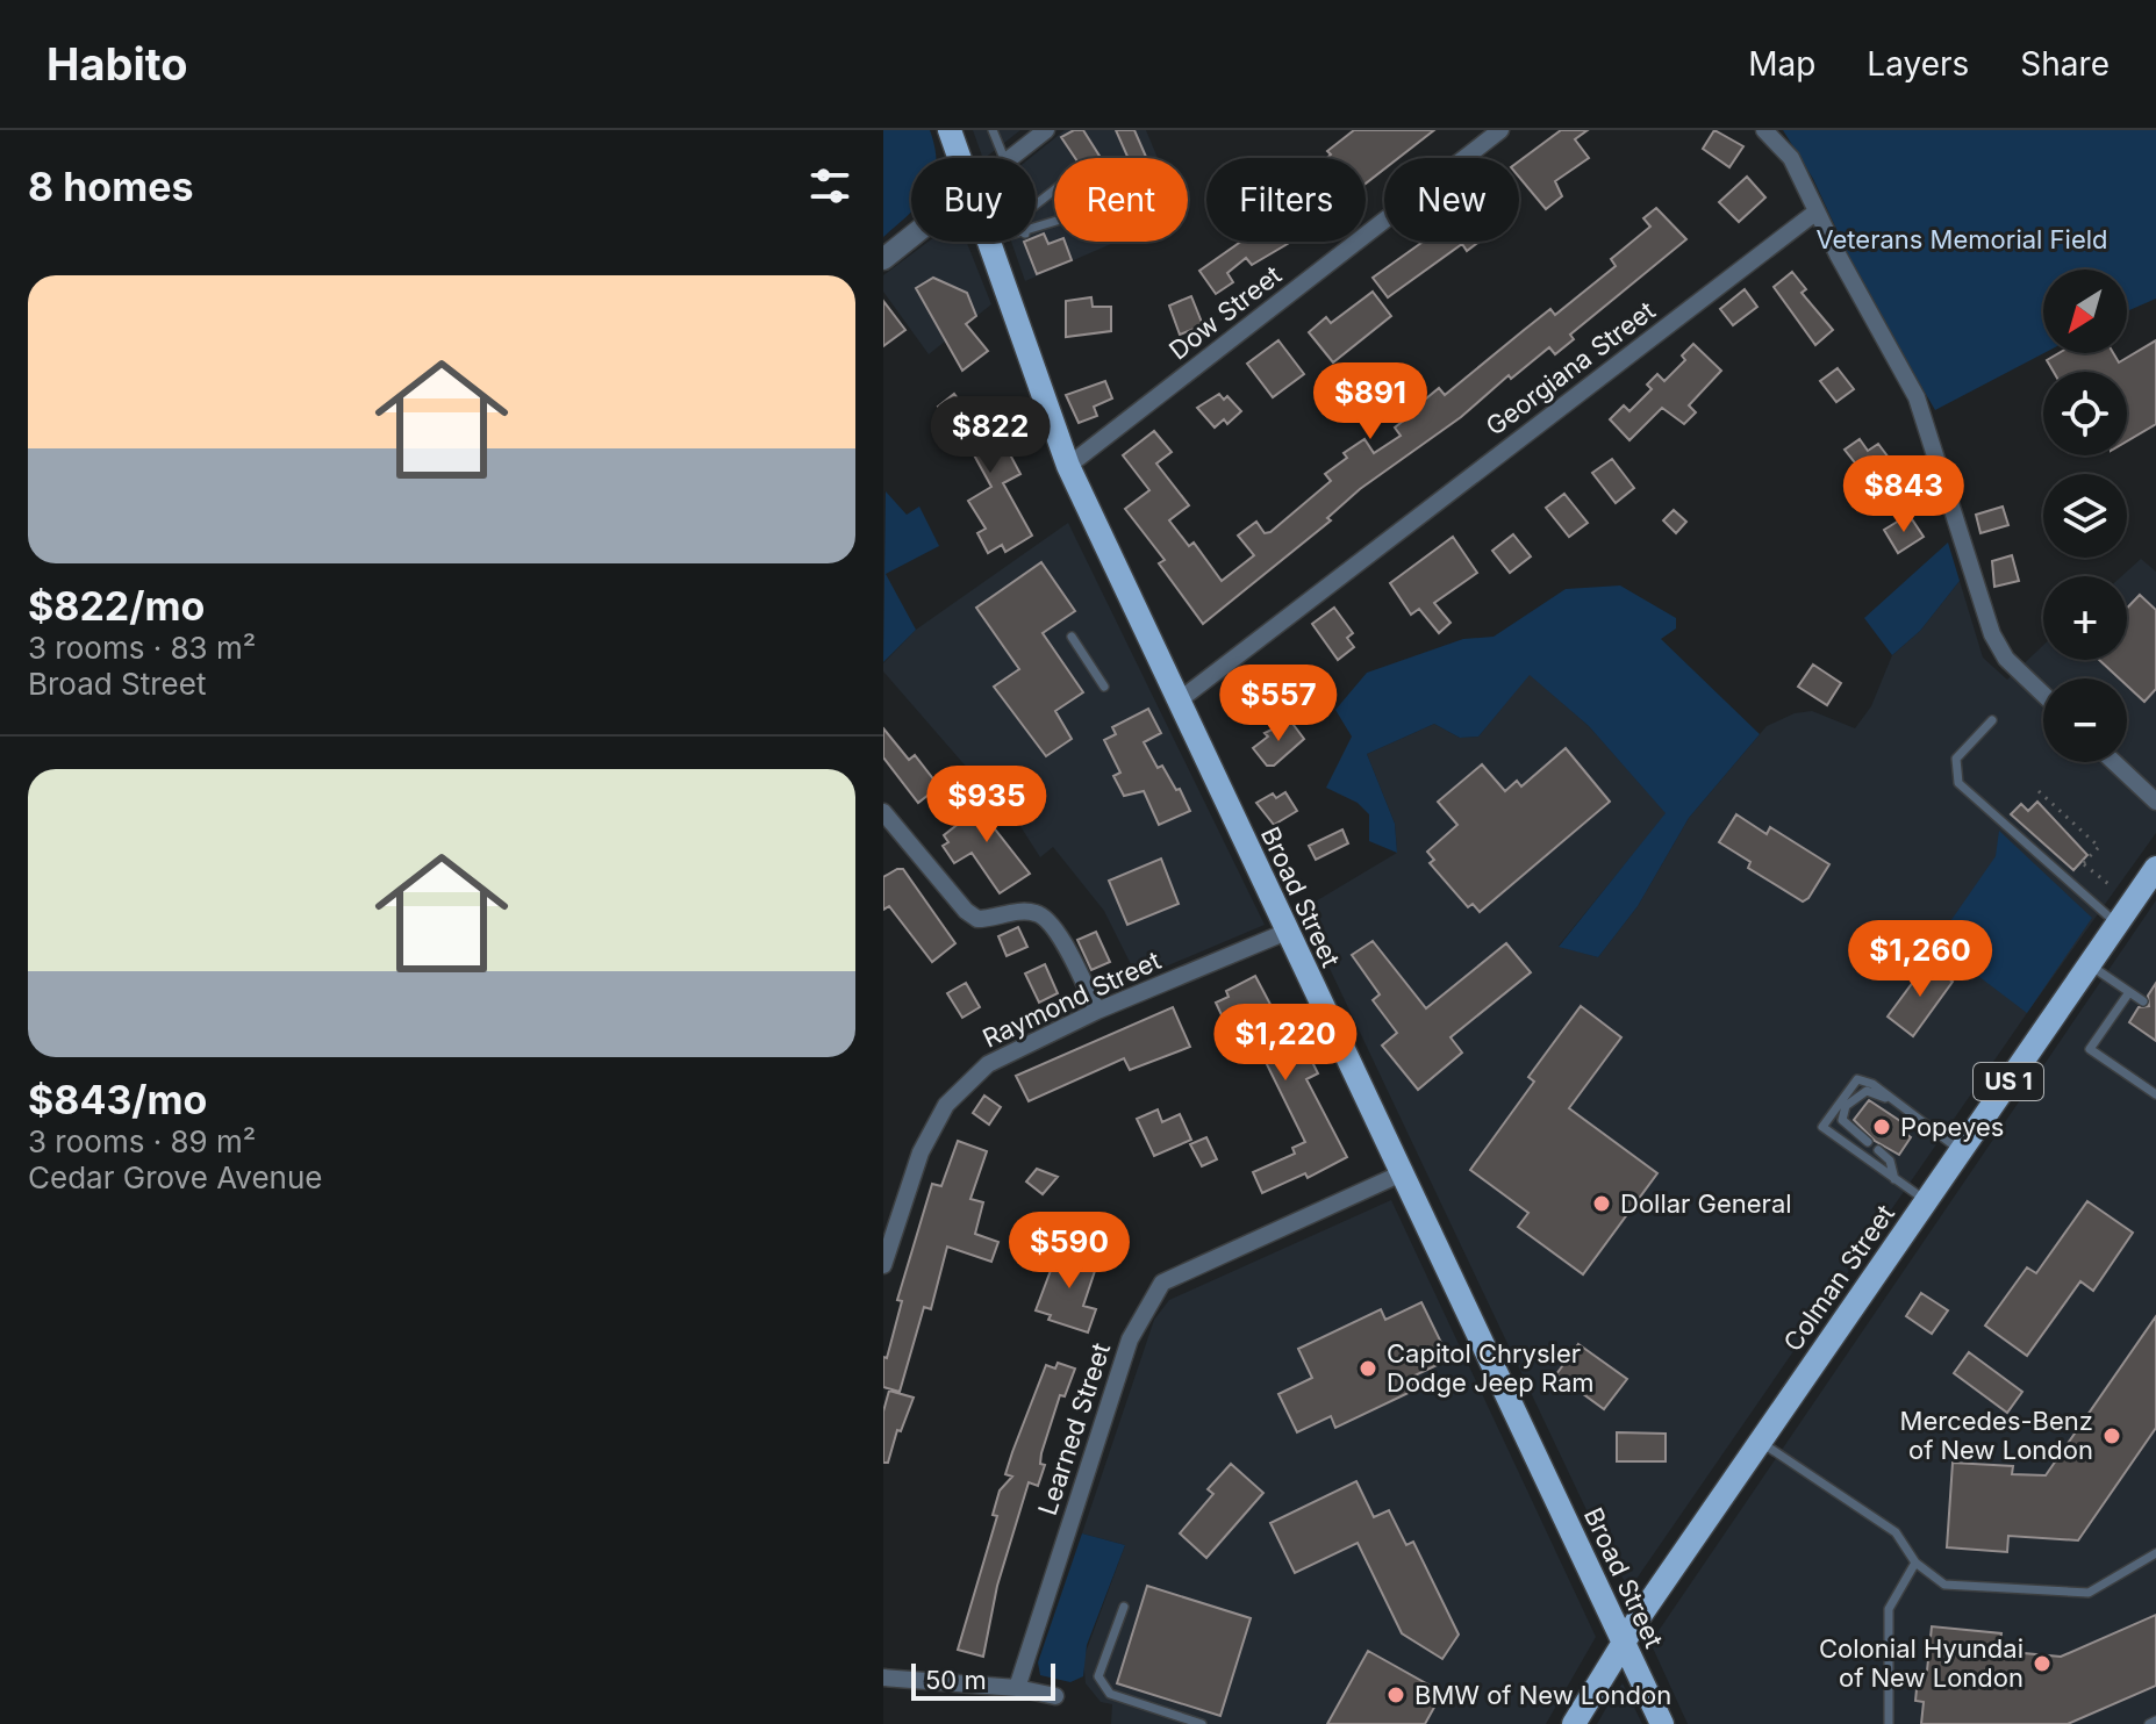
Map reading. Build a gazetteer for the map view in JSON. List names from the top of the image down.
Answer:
{
  "streets": {
    "main road": ["Broad Street", "US 1", "Colman Street"],
    "street": [
      "Dow Street",
      "Georgiana Street",
      "Raymond Street",
      "Learned Street"
    ]
  },
  "crossings": [
    ["Dow Street", "Broad Street"],
    ["Georgiana Street", "Broad Street"],
    ["Broad Street", "Raymond Street"],
    ["Broad Street", "Colman Street"],
    ["Broad Street", "Learned Street"]
  ],
  "parks": ["Veterans Memorial Field"],
  "places": [
    "Popeyes",
    "Dollar General",
    "Capitol Chrysler Dodge Jeep Ram",
    "Mercedes-Benz of New London",
    "Colonial Hyundai of New London",
    "BMW of New London"
  ],
  "scale_bar": "50 m",
  "north": "bottom left",
  "page": {
    "header": "Habito",
    "nav": ["Map", "Layers", "Share"],
    "heading": "8 homes",
    "chip": [
      "Buy",
      "Rent",
      "Filters",
      "New"
    ],
    "list": [
      {
        "name": "$822/mo",
        "note": "3 rooms · 83 m² · Broad Street"
      },
      {
        "name": "$843/mo",
        "note": "3 rooms · 89 m² · Cedar Grove Avenue"
      }
    ],
    "map_buttons": ["+", "−"],
    "price": [
      "$891",
      "$822",
      "$843",
      "$557",
      "$935",
      "$1,260",
      "$1,220",
      "$590"
    ],
    "scale": "50 m"
  }
}
